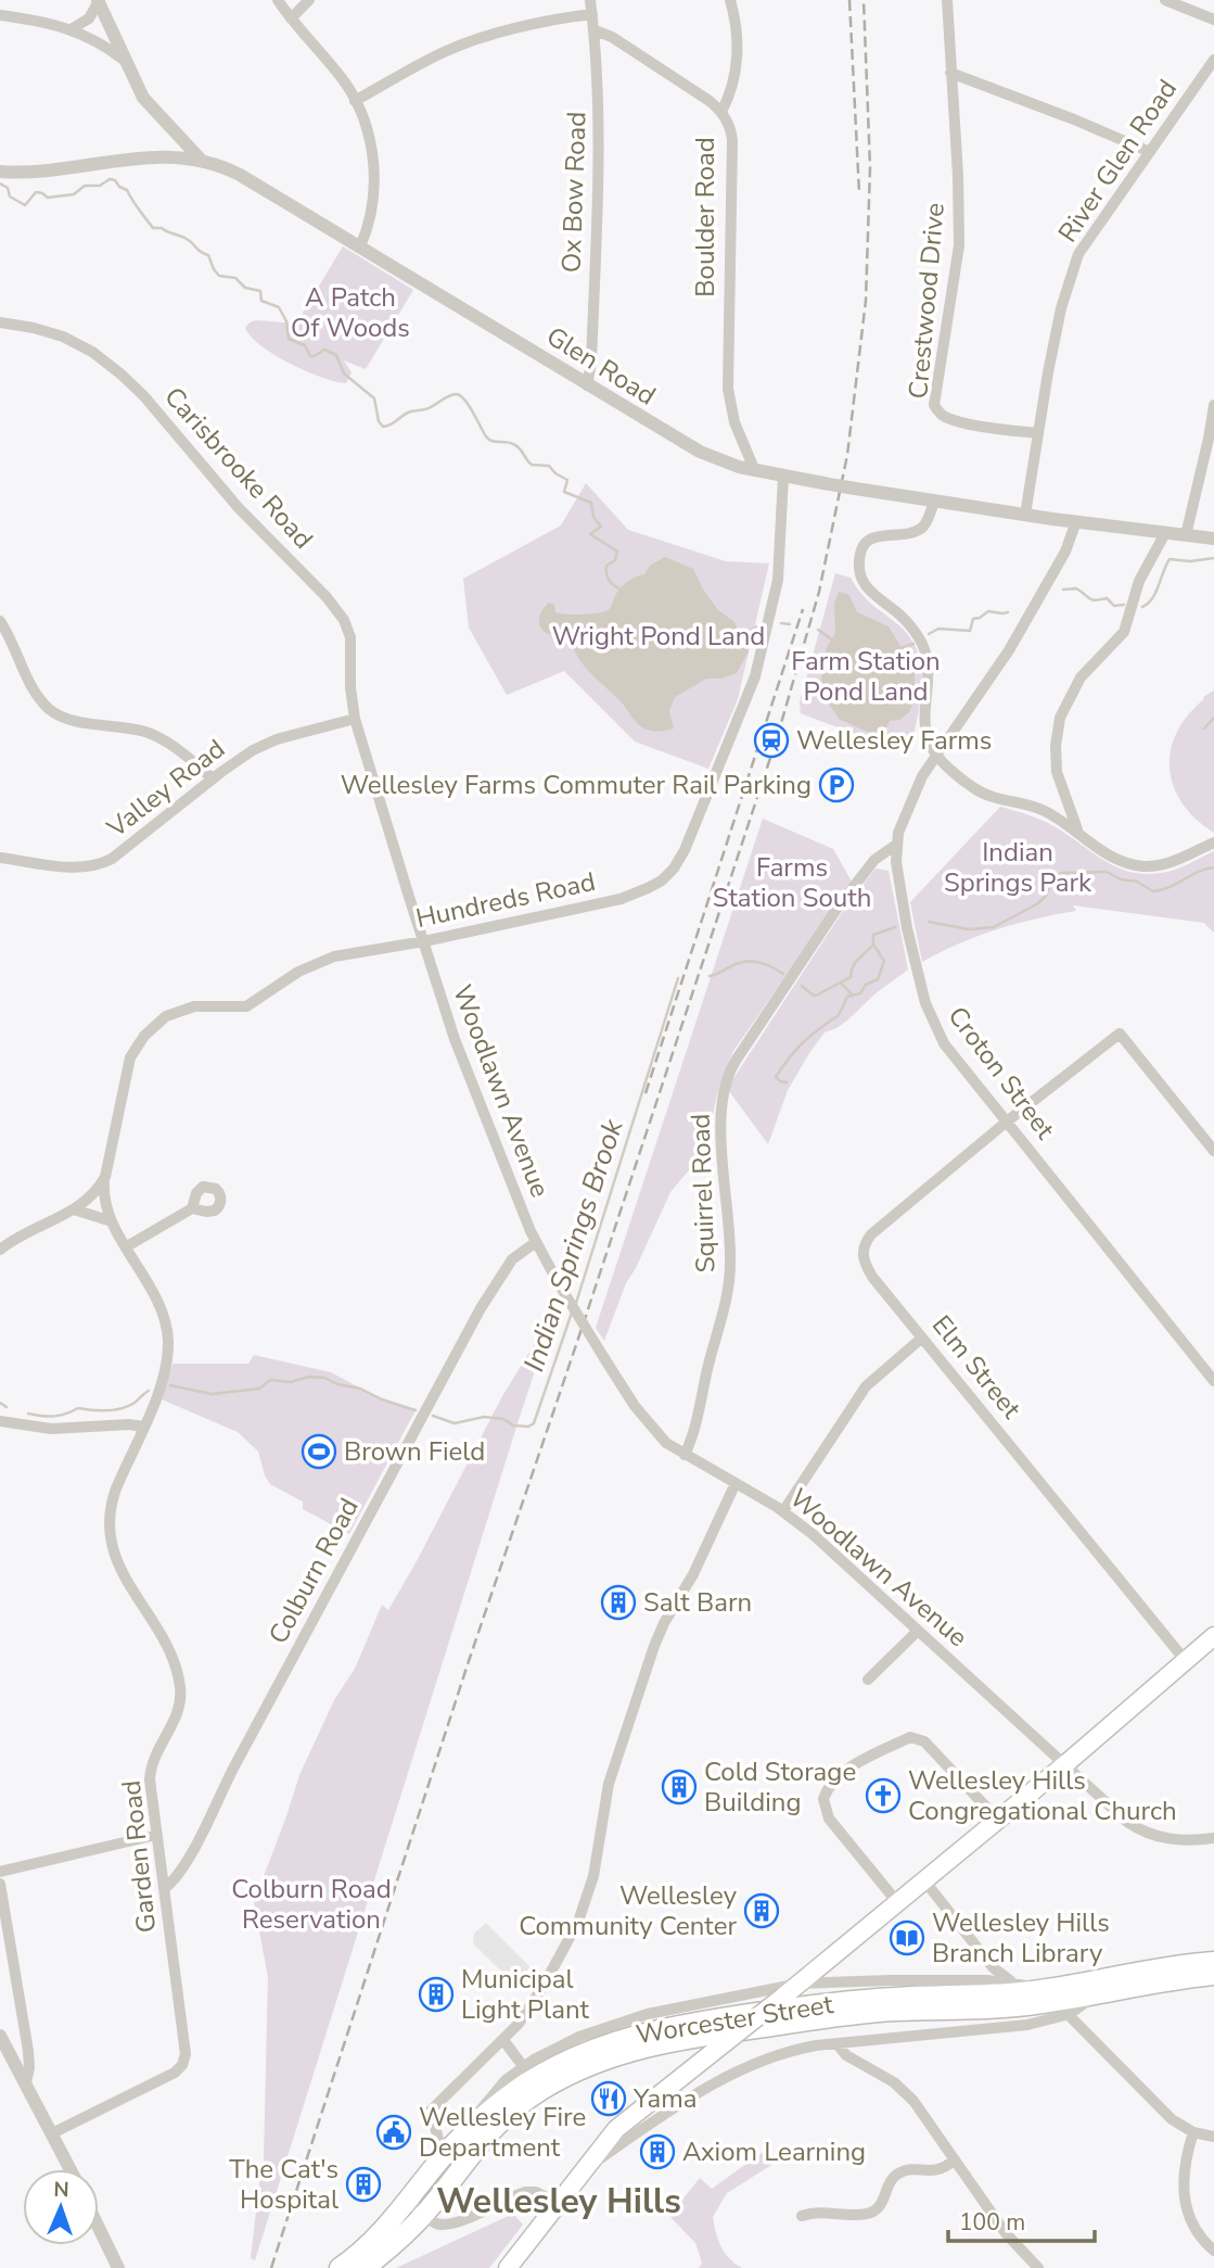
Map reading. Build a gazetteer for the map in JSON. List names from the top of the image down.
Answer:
{
  "streets": {
    "highway": ["Worcester Street"],
    "street": [
      "River Glen Road",
      "Ox Bow Road",
      "Boulder Road",
      "Crestwood Drive",
      "Glen Road",
      "Carisbrooke Road",
      "Valley Road",
      "Hundreds Road",
      "Croton Street",
      "Woodlawn Avenue",
      "Squirrel Road",
      "Elm Street",
      "Colburn Road",
      "Garden Road"
    ]
  },
  "crossings": [
    ["River Glen Road", "Crestwood Drive"],
    ["River Glen Road", "Glen Road"],
    ["Ox Bow Road", "Boulder Road"],
    ["Ox Bow Road", "Glen Road"],
    ["Boulder Road", "Glen Road"],
    ["Glen Road", "Hundreds Road"],
    ["Glen Road", "Croton Street"],
    ["Carisbrooke Road", "Valley Road"],
    ["Carisbrooke Road", "Woodlawn Avenue"],
    ["Valley Road", "Woodlawn Avenue"],
    ["Hundreds Road", "Woodlawn Avenue"],
    ["Hundreds Road", "Garden Road"],
    ["Croton Street", "Squirrel Road"],
    ["Croton Street", "Elm Street"],
    ["Woodlawn Avenue", "Squirrel Road"],
    ["Woodlawn Avenue", "Colburn Road"],
    ["Colburn Road", "Garden Road"]
  ],
  "districts": ["Wellesley Hills"],
  "water": ["Indian Springs Brook"],
  "parks": [
    "A Patch Of Woods",
    "Wright Pond Land",
    "Farm Station Pond Land",
    "Indian Springs Park",
    "Farms Station South",
    "Colburn Road Reservation"
  ],
  "places": {
    "station": ["Wellesley Farms"],
    "parking": ["Wellesley Farms Commuter Rail Parking"],
    "sports": ["Brown Field"],
    "building": [
      "Salt Barn",
      "Cold Storage Building",
      "Wellesley Community Center",
      "Municipal Light Plant",
      "Axiom Learning",
      "The Cat's Hospital"
    ],
    "church": ["Wellesley Hills Congregational Church"],
    "library": ["Wellesley Hills Branch Library"],
    "restaurant": ["Yama"],
    "public building": ["Wellesley Fire Department"]
  },
  "scale_bar": "100 m",
  "north": "top"
}
